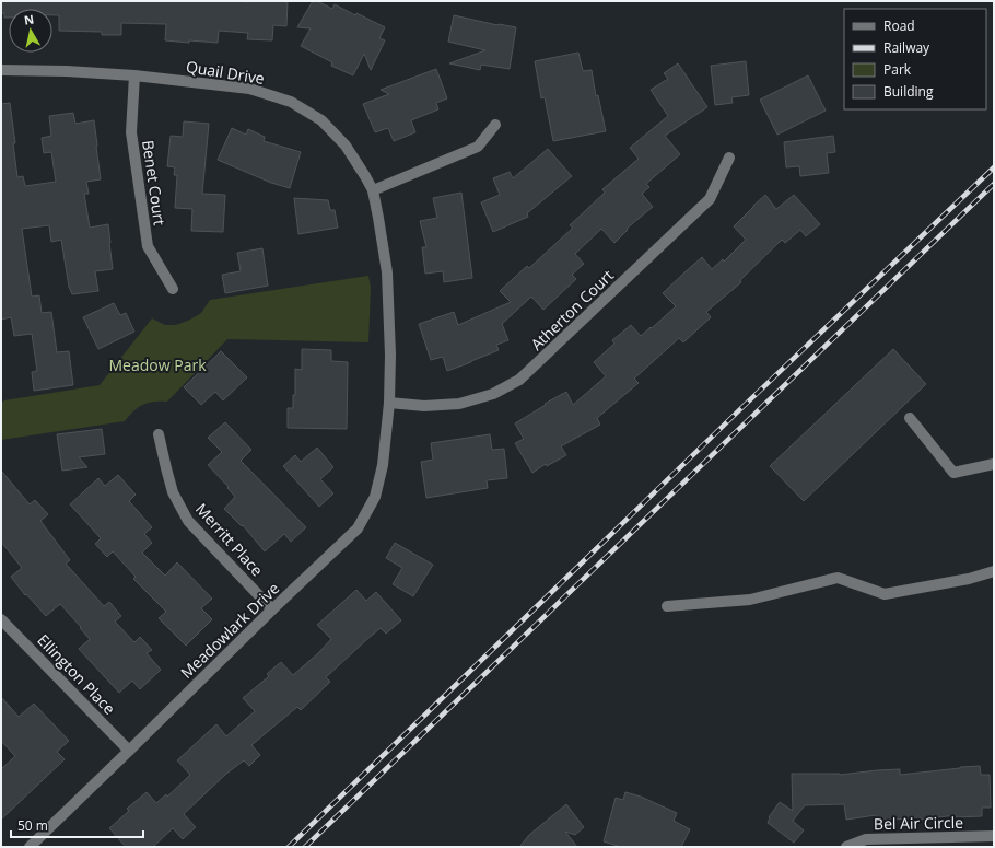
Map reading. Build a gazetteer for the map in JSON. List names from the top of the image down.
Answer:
{
  "streets": {
    "street": [
      "Quail Drive",
      "Benet Court",
      "Atherton Court",
      "Merritt Place",
      "Meadowlark Drive",
      "Ellington Place",
      "Bel Air Circle"
    ]
  },
  "crossings": [
    ["Quail Drive", "Benet Court"],
    ["Quail Drive", "Atherton Court"],
    ["Quail Drive", "Meadowlark Drive"],
    ["Atherton Court", "Meadowlark Drive"],
    ["Merritt Place", "Meadowlark Drive"],
    ["Meadowlark Drive", "Ellington Place"]
  ],
  "parks": ["Meadow Park"],
  "legend": [
    "Road",
    "Railway",
    "Park",
    "Building"
  ],
  "scale_bar": "50 m",
  "north": "top"
}
